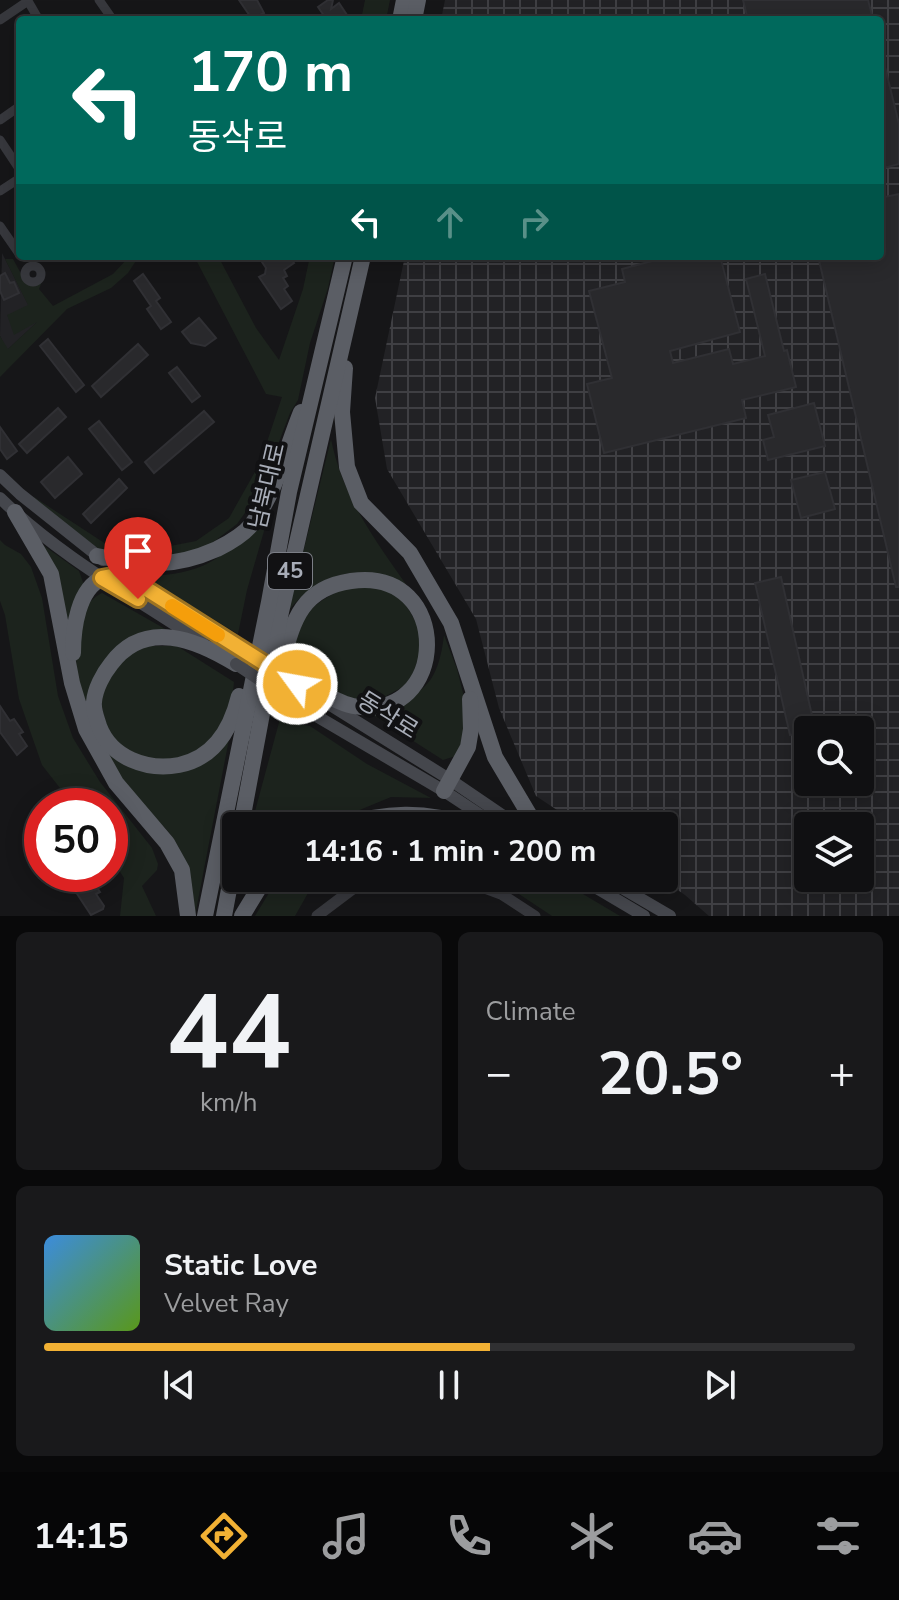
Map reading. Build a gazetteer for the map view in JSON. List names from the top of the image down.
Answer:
{
  "streets": {
    "highway": ["남북대로", "45"],
    "main road": ["동삭로"]
  },
  "page": {
    "turn": ["170 m", "동삭로"],
    "limit": "50",
    "trip": "14:16 · 1 min · 200 m",
    "tile": [
      ["44", "km/h"],
      "Climate"
    ],
    "heat": ["−", "20.5°", "+"],
    "song": ["Static Love", "Velvet Ray"],
    "tabs": "14:15"
  }
}
